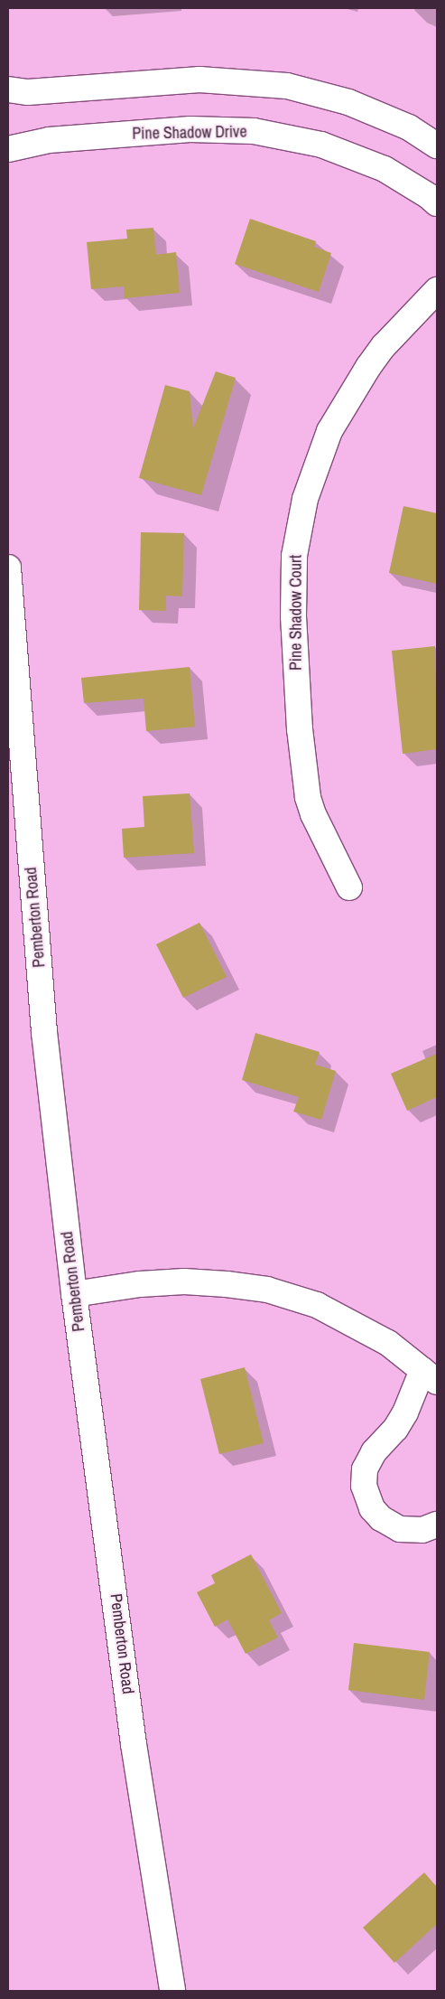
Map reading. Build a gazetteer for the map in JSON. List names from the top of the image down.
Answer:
{
  "streets": {
    "street": ["Pine Shadow Drive", "Pine Shadow Court", "Pemberton Road"]
  }
}
